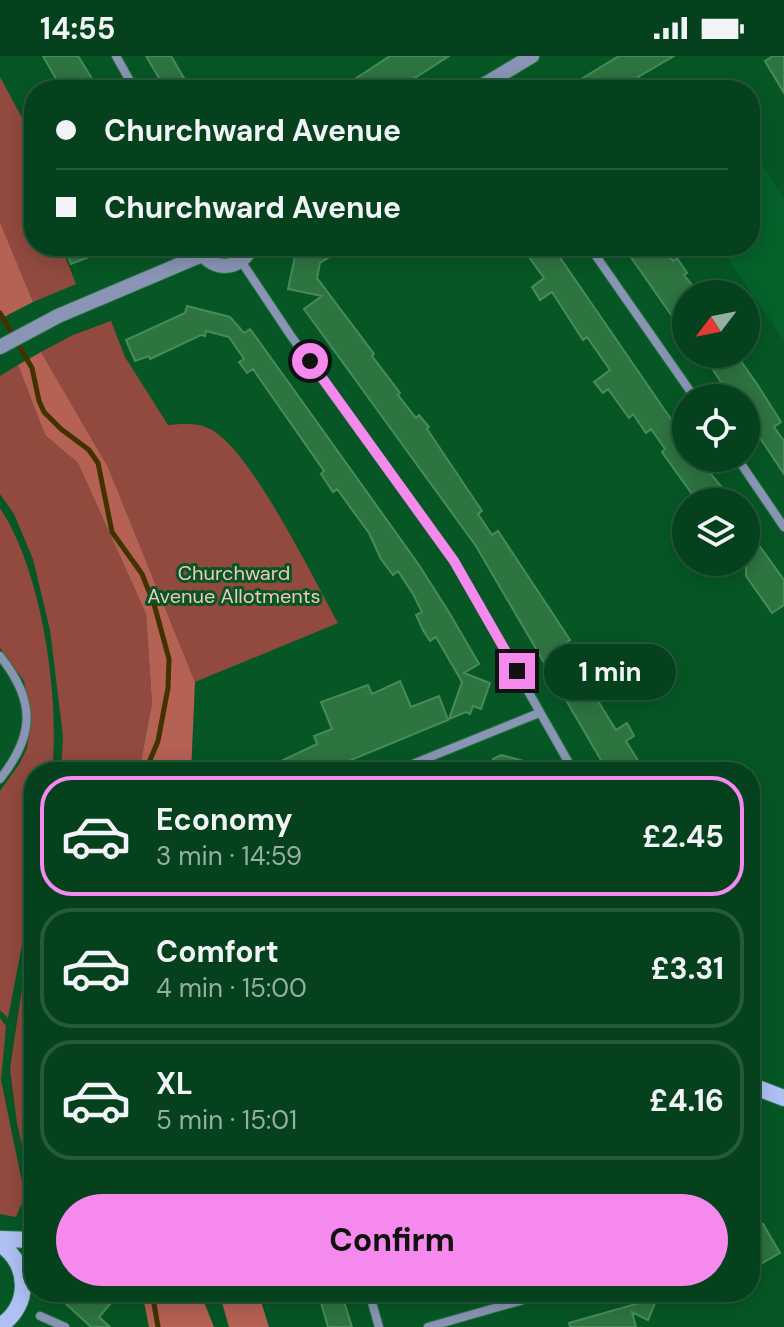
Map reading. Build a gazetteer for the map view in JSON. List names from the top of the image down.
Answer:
{
  "parks": ["Churchward Avenue Allotments"],
  "north": "bottom left",
  "page": {
    "status": "14:55",
    "banner": ["Churchward Avenue", "Churchward Avenue"],
    "bubble": "1 min",
    "list": [
      {
        "name": "Economy",
        "note": "3 min · 14:59",
        "value": "£2.45"
      },
      {
        "name": "Comfort",
        "note": "4 min · 15:00",
        "value": "£3.31"
      },
      {
        "name": "XL",
        "note": "5 min · 15:01",
        "value": "£4.16"
      }
    ],
    "buttons": "Confirm"
  }
}
